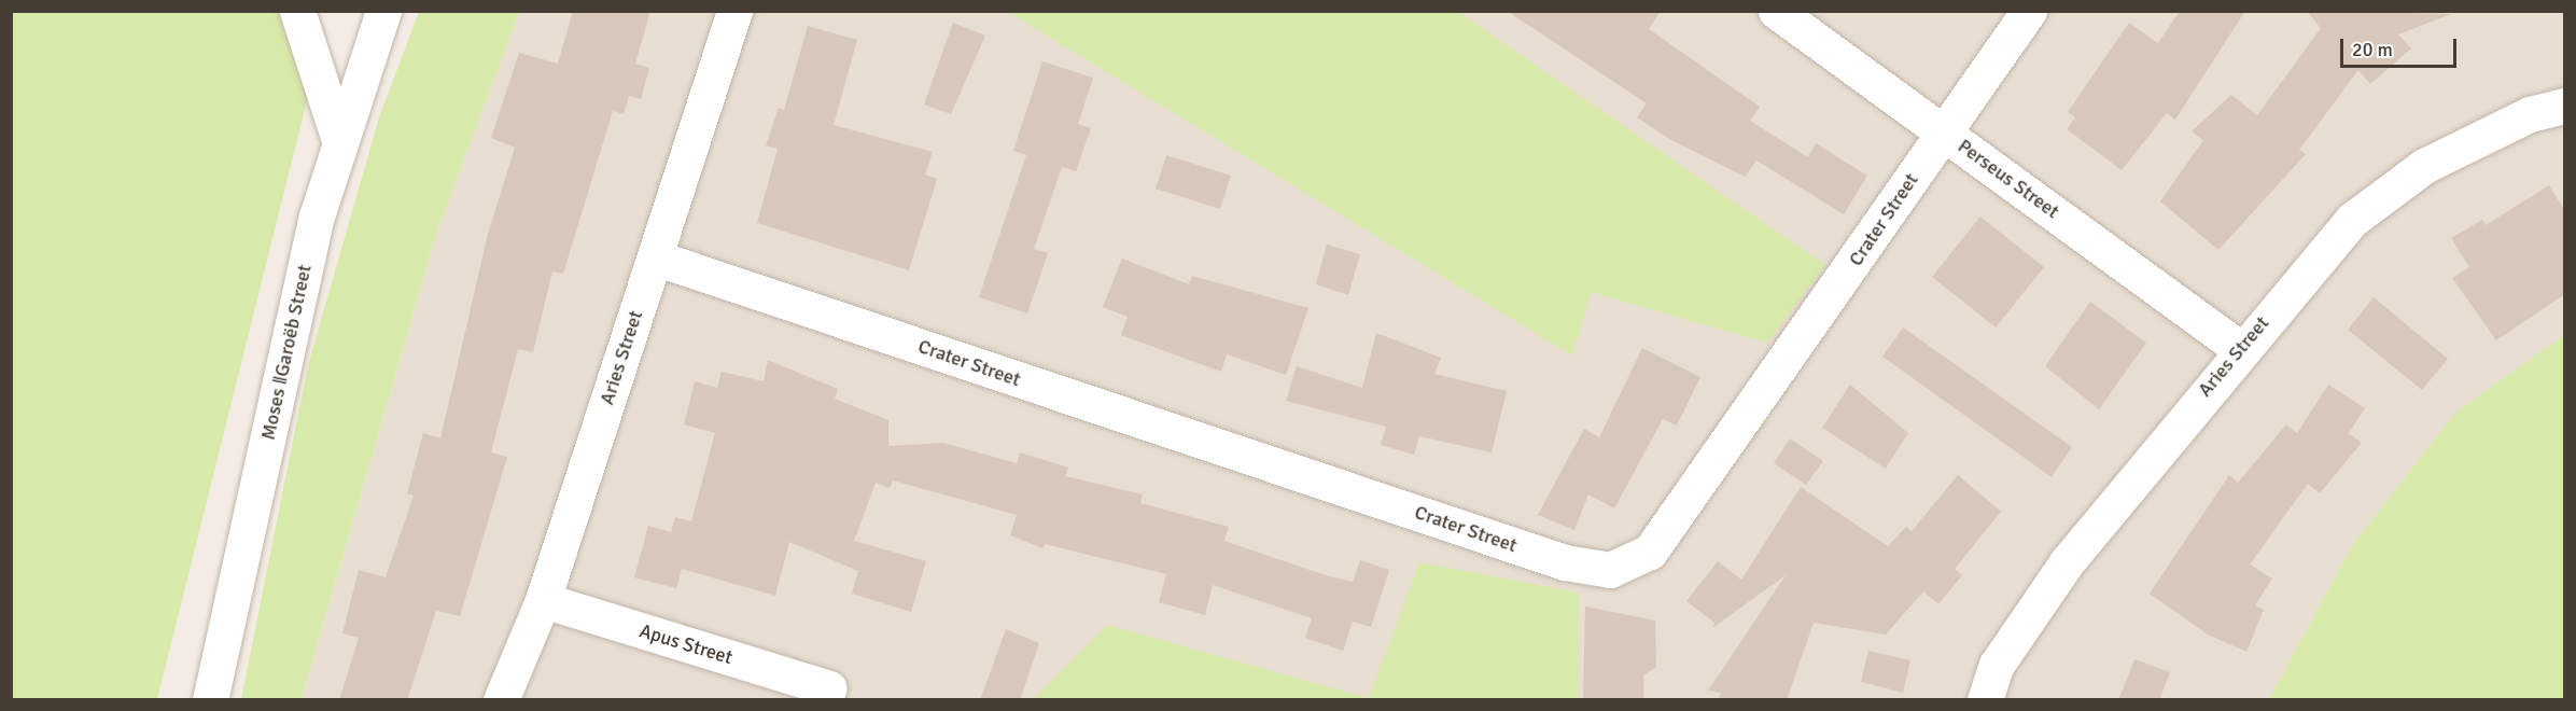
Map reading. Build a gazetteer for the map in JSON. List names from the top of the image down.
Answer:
{
  "streets": {
    "street": [
      "Perseus Street",
      "Crater Street",
      "Moses ǁGaroëb Street",
      "Aries Street",
      "Apus Street"
    ]
  },
  "crossings": [
    ["Perseus Street", "Crater Street"],
    ["Perseus Street", "Aries Street"],
    ["Crater Street", "Aries Street"],
    ["Aries Street", "Apus Street"]
  ],
  "scale_bar": "20 m"
}
